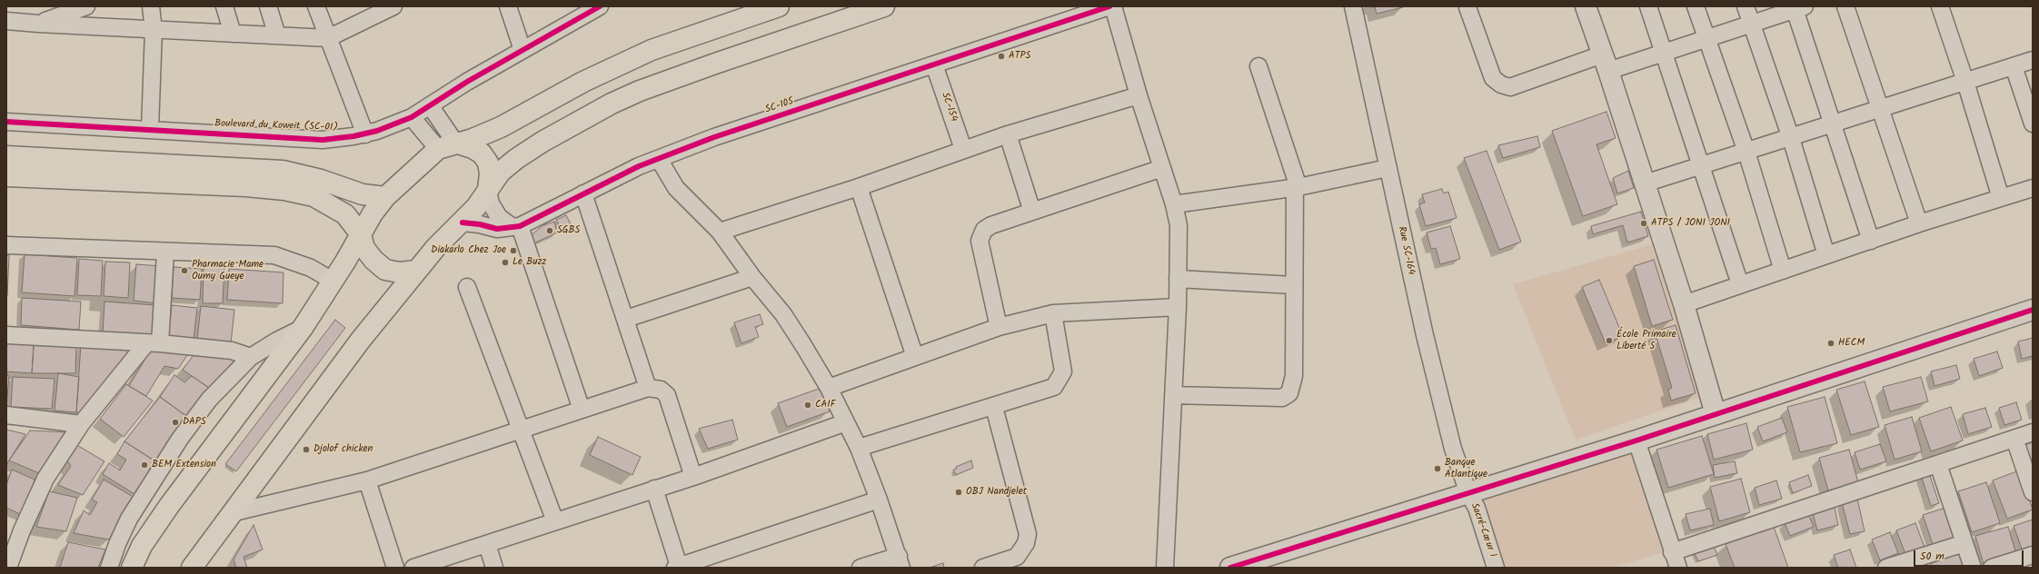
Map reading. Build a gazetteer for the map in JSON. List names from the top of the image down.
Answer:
{
  "streets": {
    "street": [
      "SC-105",
      "SC-154",
      "Boulevard du Koweit (SC-01)",
      "Rue SC-164",
      "Sacré-Cœur 1"
    ]
  },
  "crossings": [
    ["SC-105", "SC-154"],
    ["Rue SC-164", "Sacré-Cœur 1"]
  ],
  "places": [
    "ATPS",
    "ATPS / JONI JONI",
    "SGBS",
    "Diakarlo Chez Joe",
    "Le Buzz",
    "Pharmacie Mame Oumy Gueye",
    "École Primaire Liberté 5",
    "HECM",
    "CAIF",
    "DAPS",
    "Djolof chicken",
    "BEM Extension",
    "Banque Atlantique",
    "OBJ Nandjelet"
  ],
  "scale_bar": "50 m"
}
